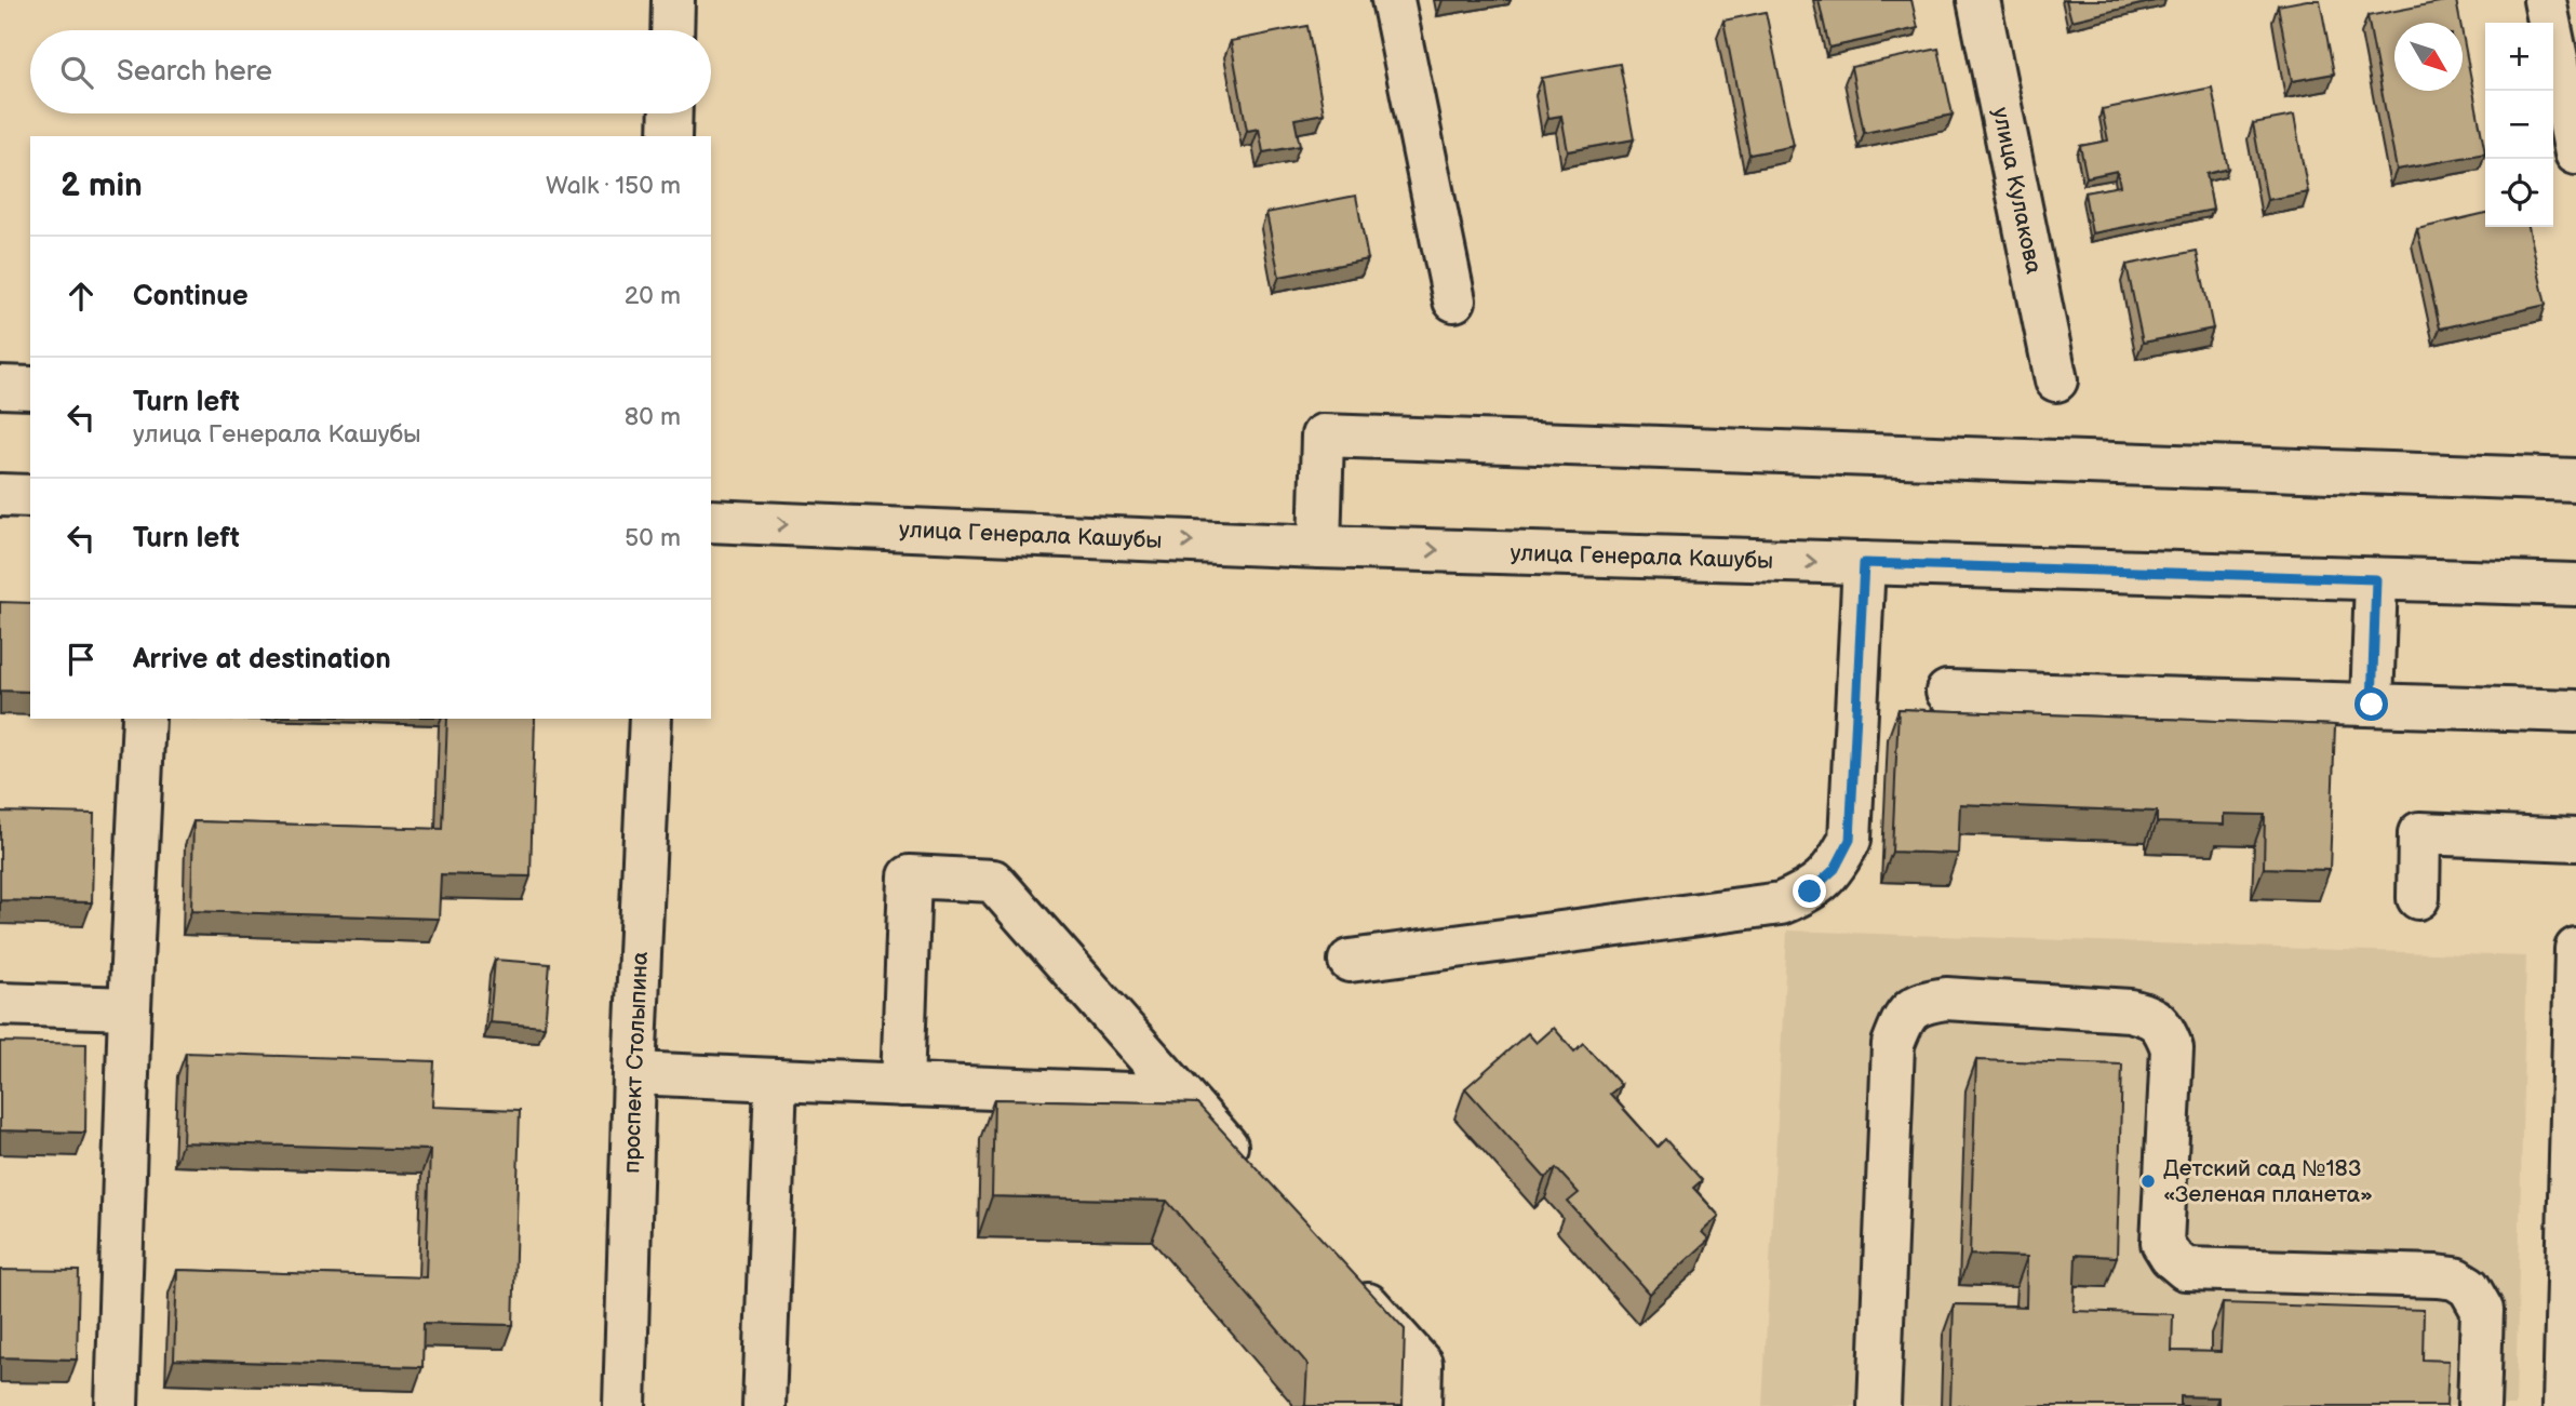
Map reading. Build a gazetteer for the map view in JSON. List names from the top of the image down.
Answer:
{
  "streets": {
    "street": ["улица Кулакова", "улица Генерала Кашубы", "проспект Столыпина"]
  },
  "places": ["Детский сад №183 «Зеленая планета»"],
  "north": "bottom right",
  "page": {
    "map_buttons": ["+", "−"],
    "search": "Search here",
    "heading": ["2 min", "Walk · 150 m"],
    "list": [
      ["Continue", "20 m"],
      ["Turn left", "улица Генерала Кашубы", "80 m"],
      ["Turn left", "50 m"],
      "Arrive at destination"
    ]
  }
}
